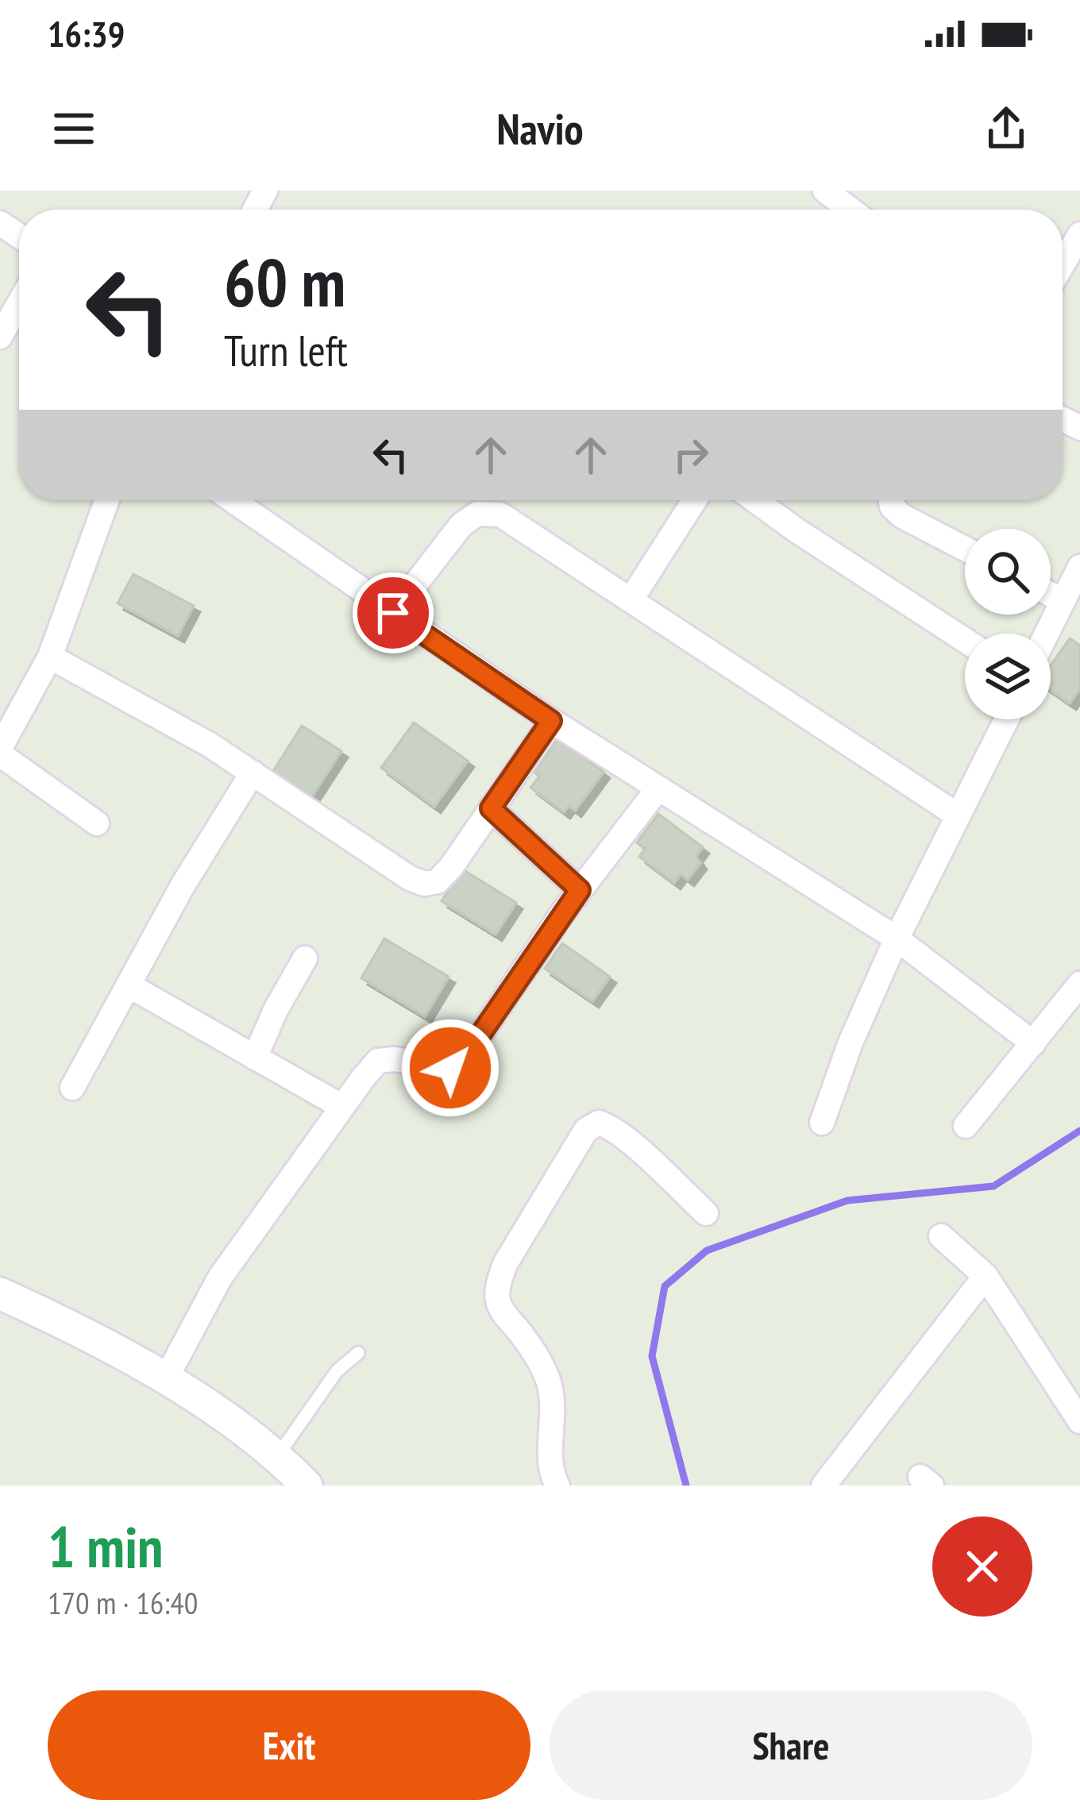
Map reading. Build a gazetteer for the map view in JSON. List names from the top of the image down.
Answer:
{
  "page": {
    "status": "16:39",
    "header": "Navio",
    "turn": ["60 m", "Turn left"],
    "heading": ["1 min", "170 m · 16:40"],
    "buttons": ["Exit", "Share"]
  }
}
